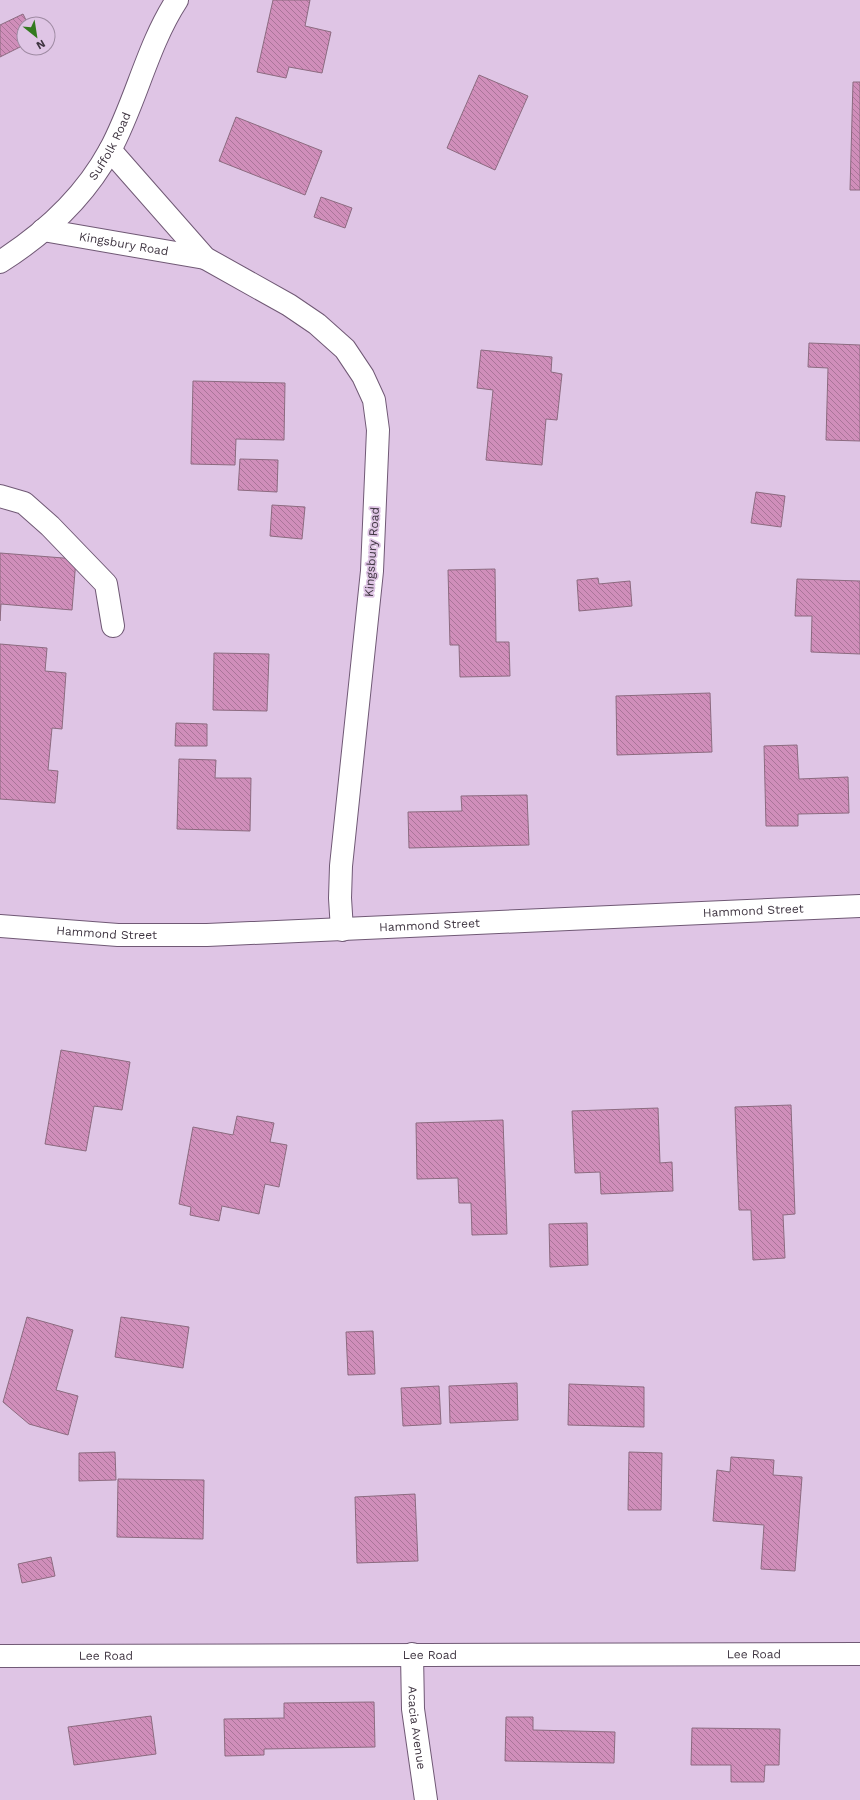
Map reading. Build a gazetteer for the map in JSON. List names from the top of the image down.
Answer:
{
  "streets": {
    "street": [
      "Suffolk Road",
      "Kingsbury Road",
      "Hammond Street",
      "Lee Road",
      "Acacia Avenue"
    ]
  },
  "crossings": [
    ["Suffolk Road", "Kingsbury Road"],
    ["Kingsbury Road", "Hammond Street"],
    ["Lee Road", "Acacia Avenue"]
  ],
  "north": "bottom right"
}
